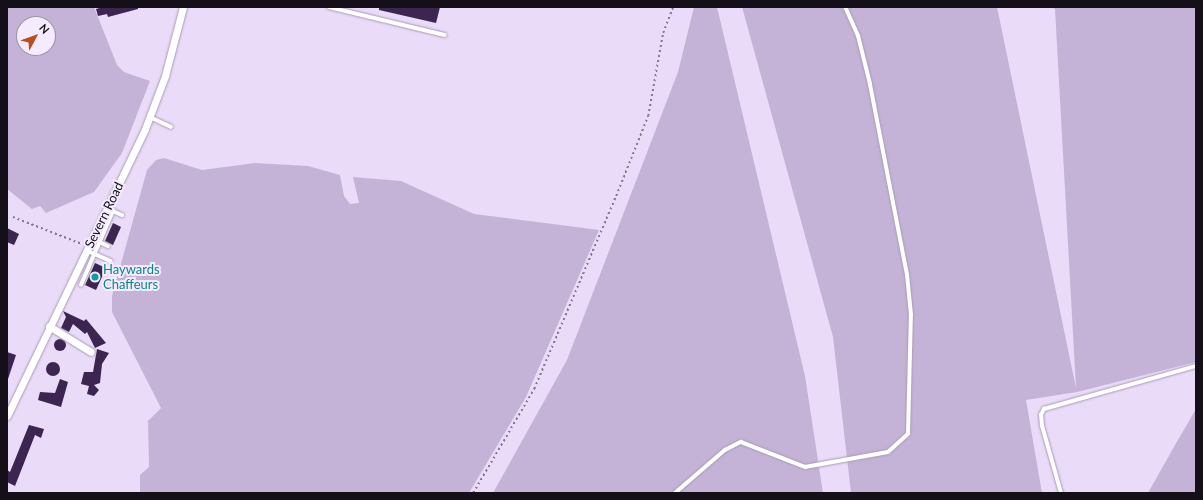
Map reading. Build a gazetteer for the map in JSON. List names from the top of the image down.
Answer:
{
  "streets": {
    "street": ["Severn Road"]
  },
  "places": ["Haywards Chaffeurs"],
  "north": "top right"
}
